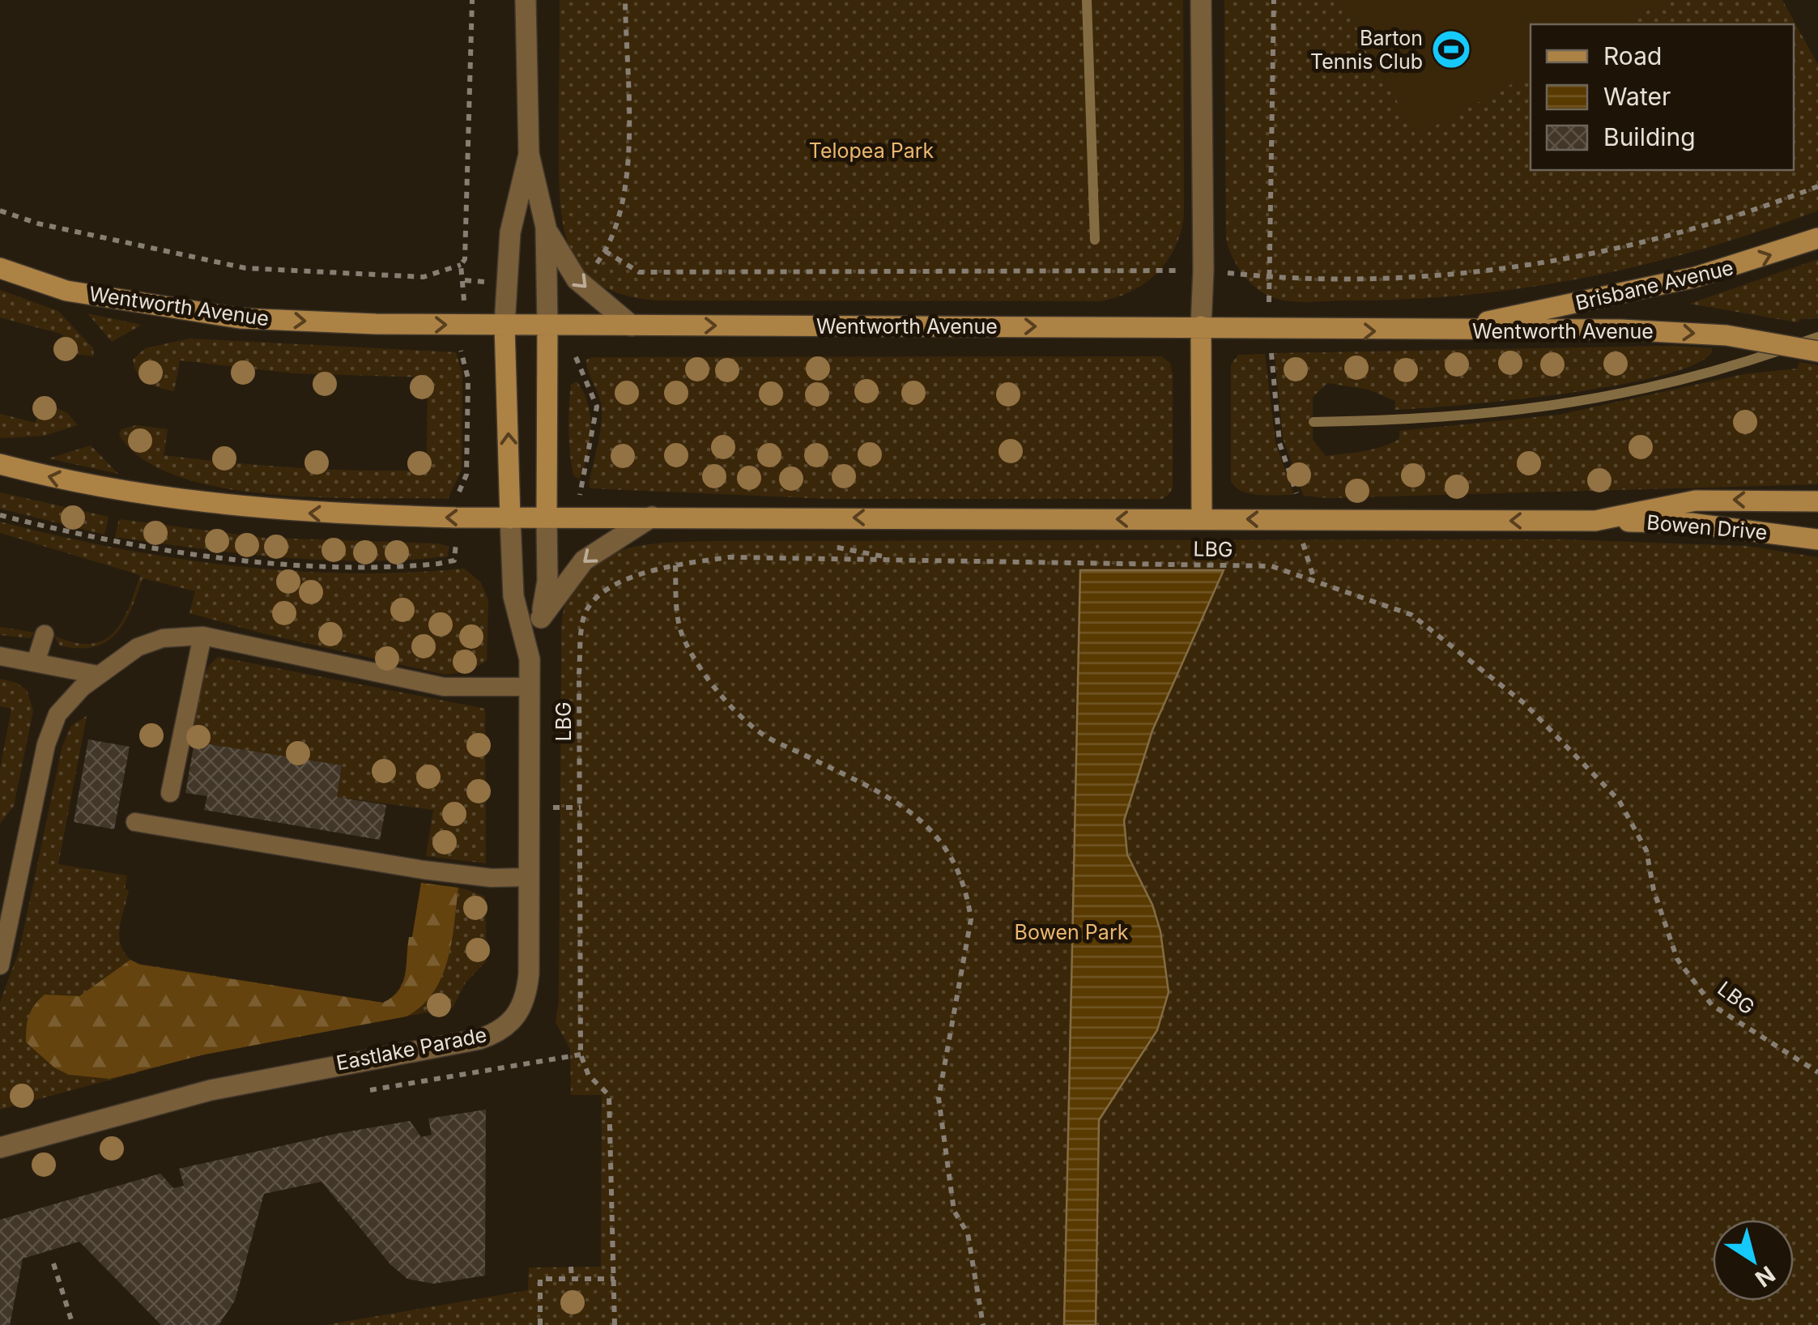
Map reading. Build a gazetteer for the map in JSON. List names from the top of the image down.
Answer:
{
  "streets": {
    "main road": [
      "Brisbane Avenue",
      "Wentworth Avenue",
      "Bowen Drive",
      "Eastlake Parade"
    ],
    "path": ["LBG"]
  },
  "crossings": [
    ["Brisbane Avenue", "Wentworth Avenue"],
    ["Wentworth Avenue", "Eastlake Parade"]
  ],
  "one_way": ["Brisbane Avenue", "Wentworth Avenue"],
  "parks": ["Telopea Park", "Bowen Park"],
  "places": {
    "sports": ["Barton Tennis Club"]
  },
  "legend": ["Road", "Water", "Building"],
  "north": "bottom right"
}
